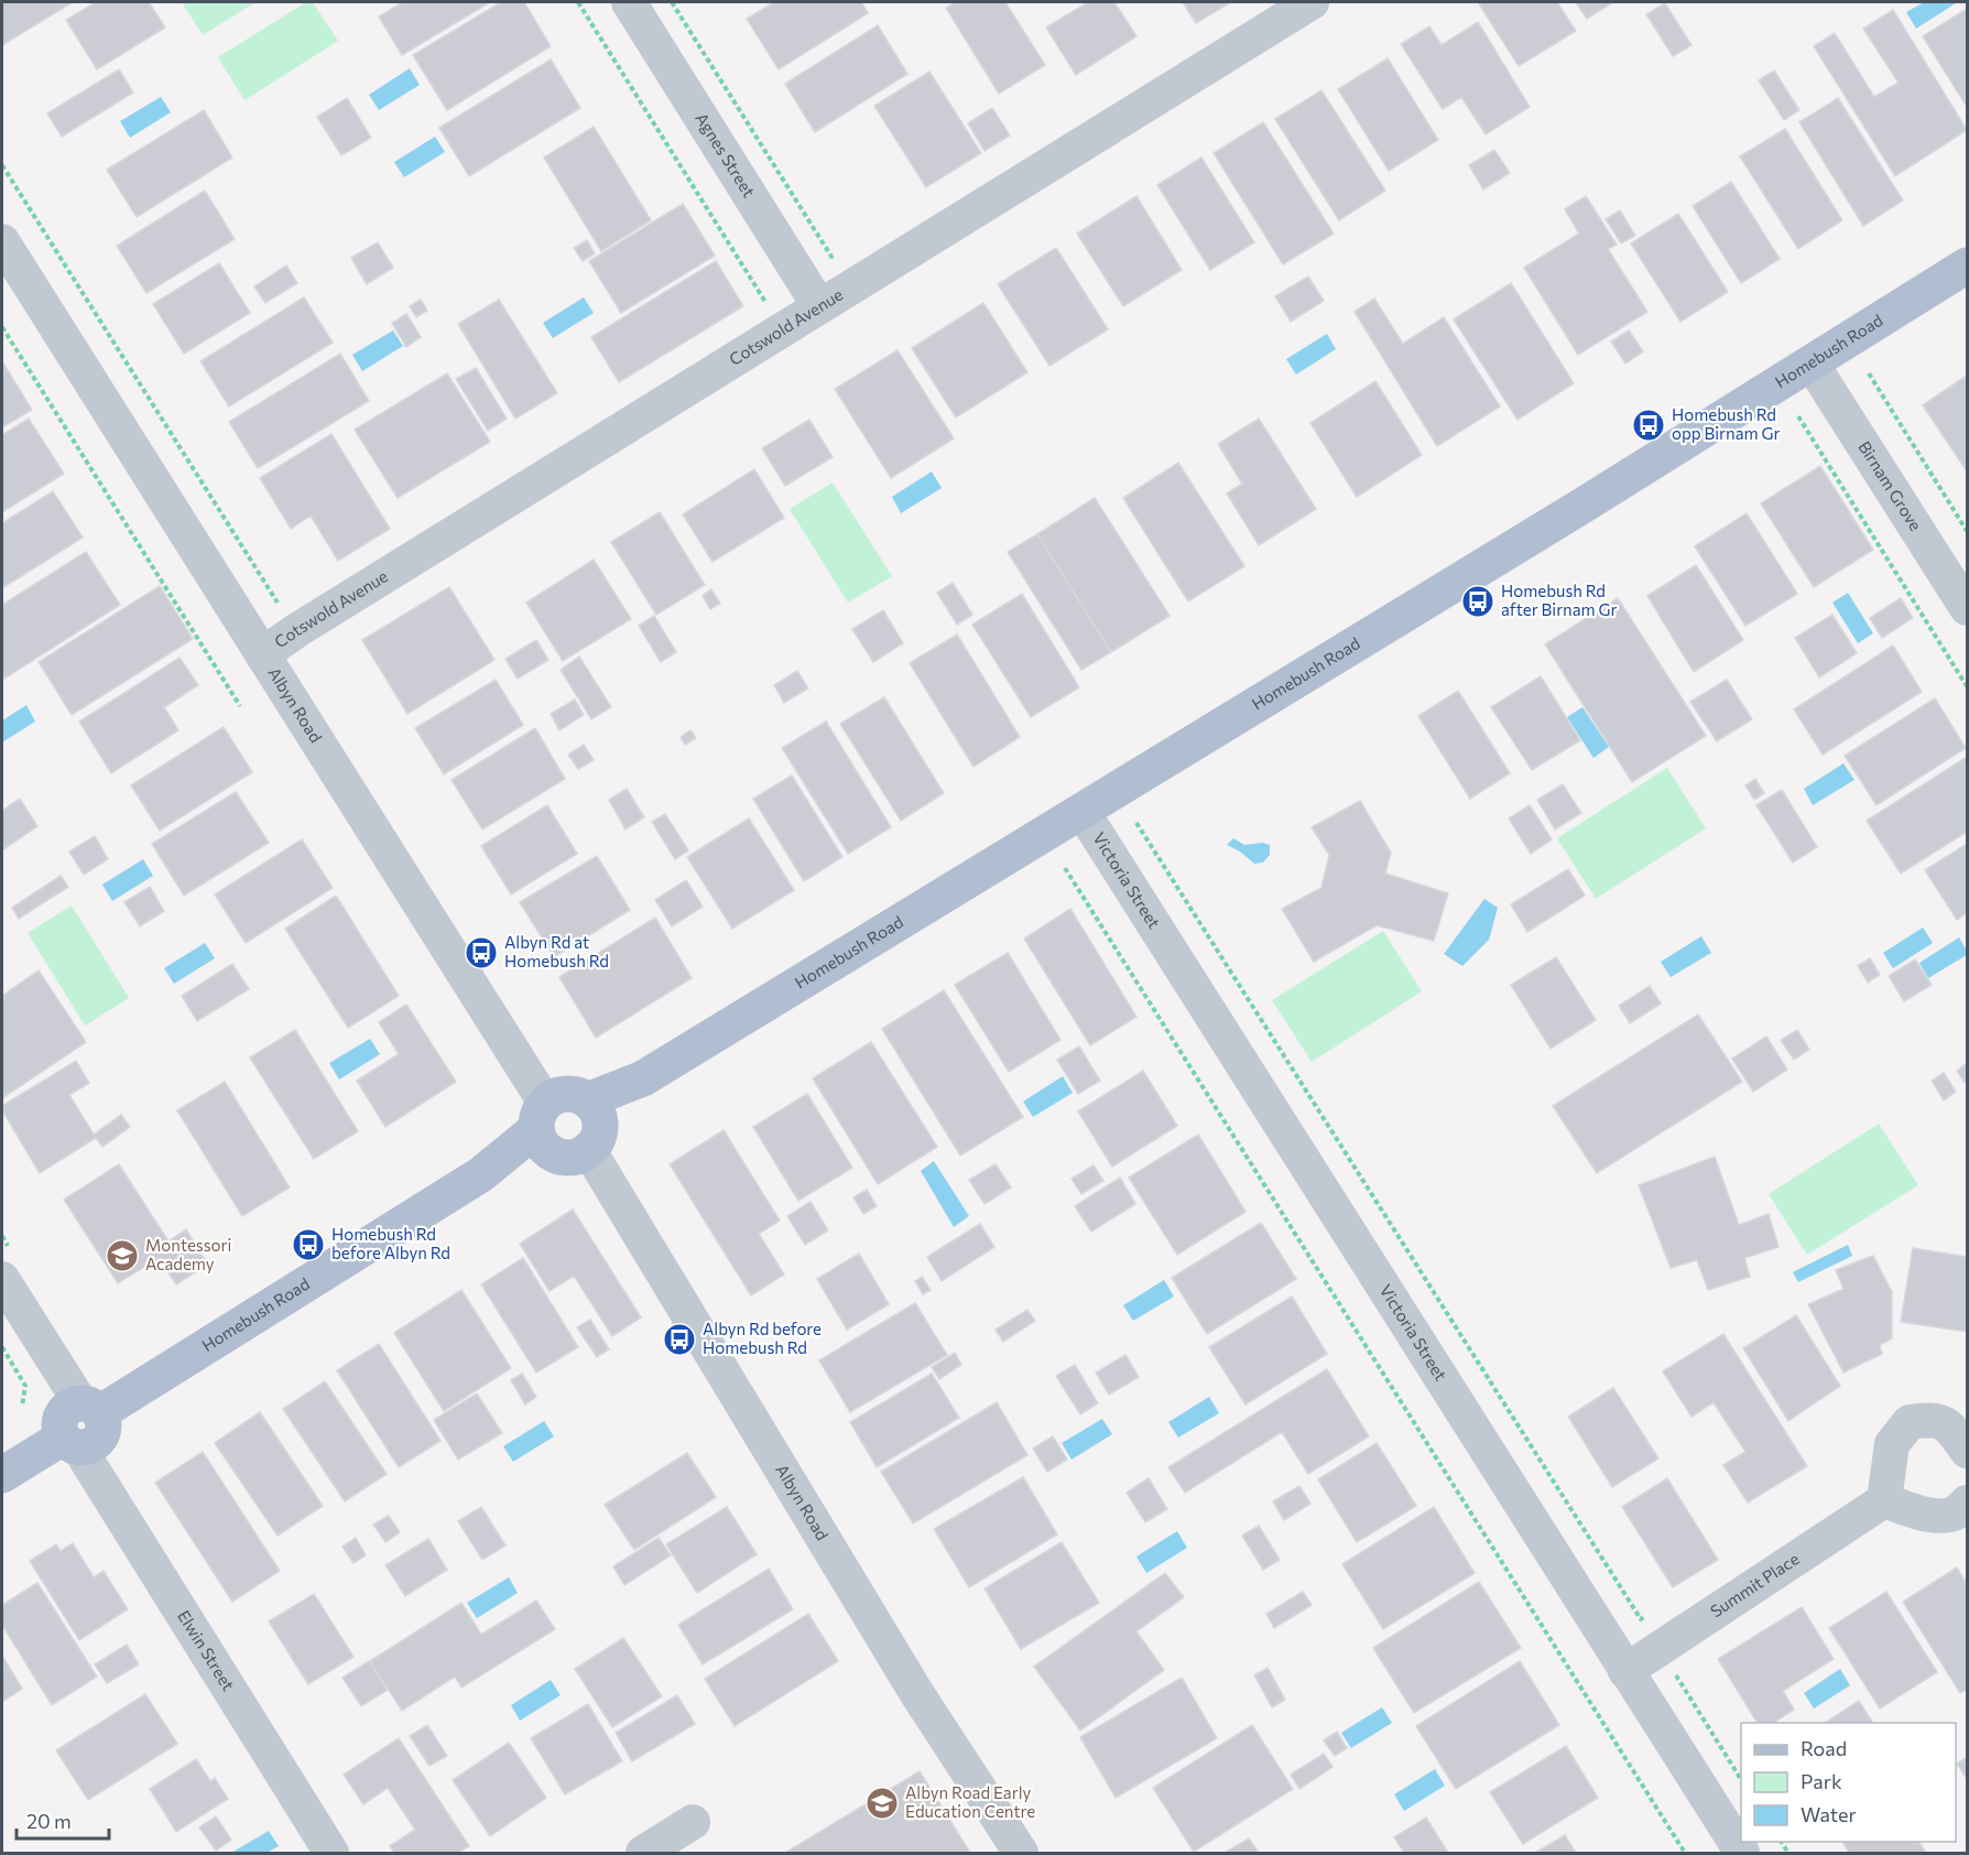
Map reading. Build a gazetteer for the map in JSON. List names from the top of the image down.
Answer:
{
  "streets": {
    "main road": ["Homebush Road"],
    "street": [
      "Agnes Street",
      "Cotswold Avenue",
      "Birnam Grove",
      "Albyn Road",
      "Victoria Street",
      "Summit Place",
      "Elwin Street"
    ]
  },
  "crossings": [
    ["Agnes Street", "Cotswold Avenue"],
    ["Cotswold Avenue", "Albyn Road"],
    ["Homebush Road", "Birnam Grove"],
    ["Homebush Road", "Albyn Road"],
    ["Homebush Road", "Victoria Street"],
    ["Victoria Street", "Summit Place"]
  ],
  "places": {
    "bus stop": [
      "Homebush Rd opp Birnam Gr",
      "Homebush Rd after Birnam Gr",
      "Albyn Rd at Homebush Rd",
      "Homebush Rd before Albyn Rd",
      "Albyn Rd before Homebush Rd"
    ],
    "school or university": ["Montessori Academy", "Albyn Road Early Education Centre"]
  },
  "legend": ["Road", "Park", "Water"],
  "scale_bar": "20 m"
}
